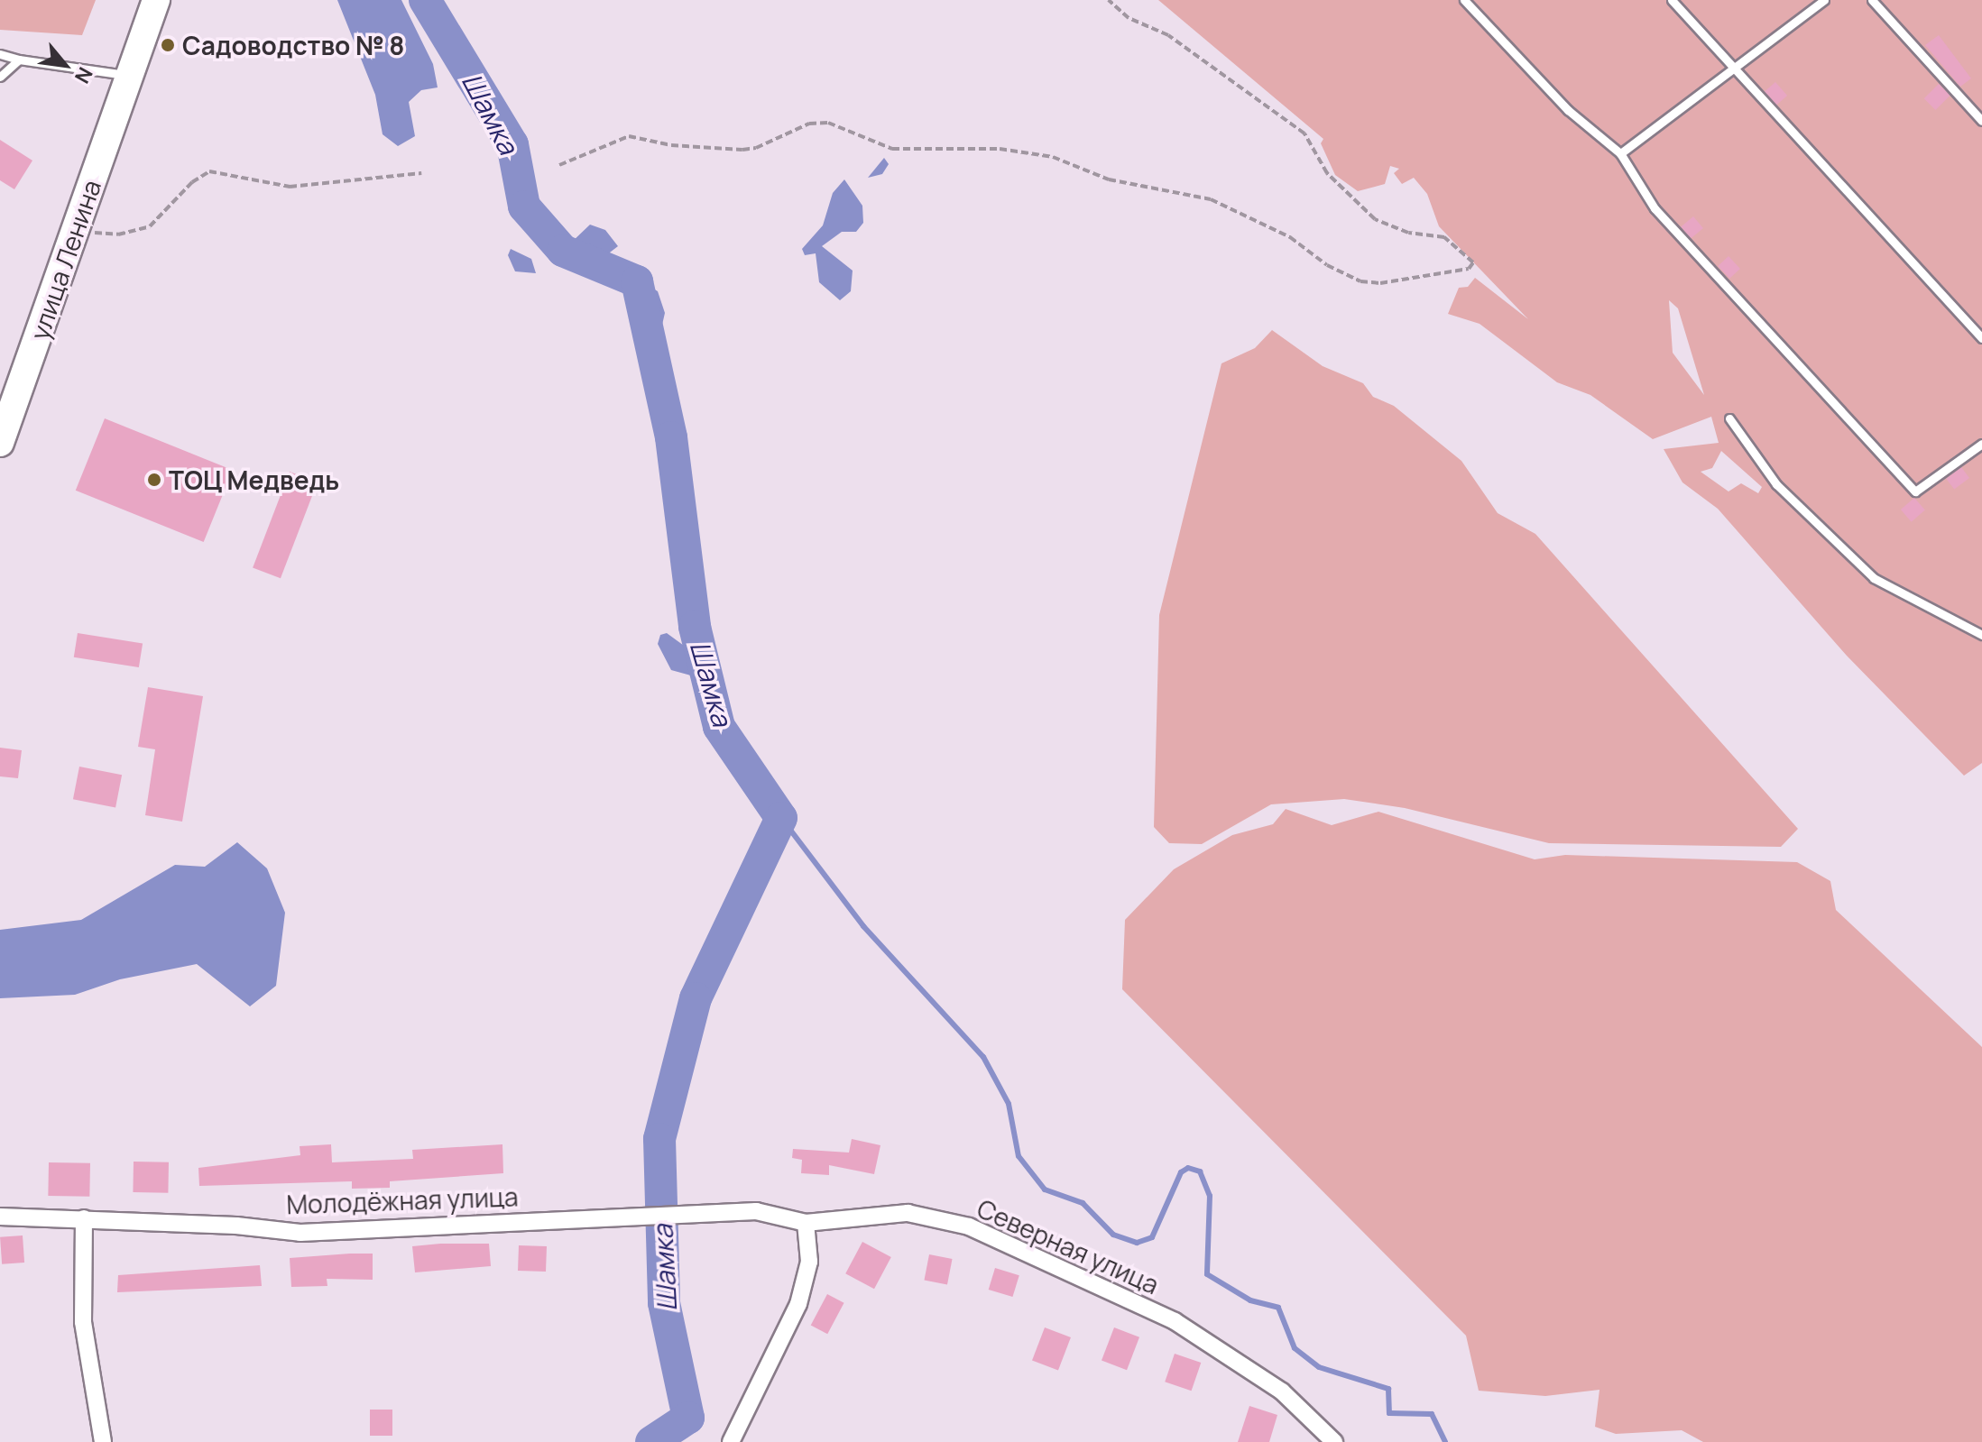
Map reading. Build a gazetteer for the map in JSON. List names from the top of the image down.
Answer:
{
  "streets": {
    "main road": ["улица Ленина"],
    "street": ["Молодёжная улица", "Северная улица"]
  },
  "crossings": [
    ["Молодёжная улица", "Северная улица"]
  ],
  "water": ["Шамка"],
  "places": ["Садоводство № 8", "ТОЦ Медведь"],
  "north": "bottom right"
}
